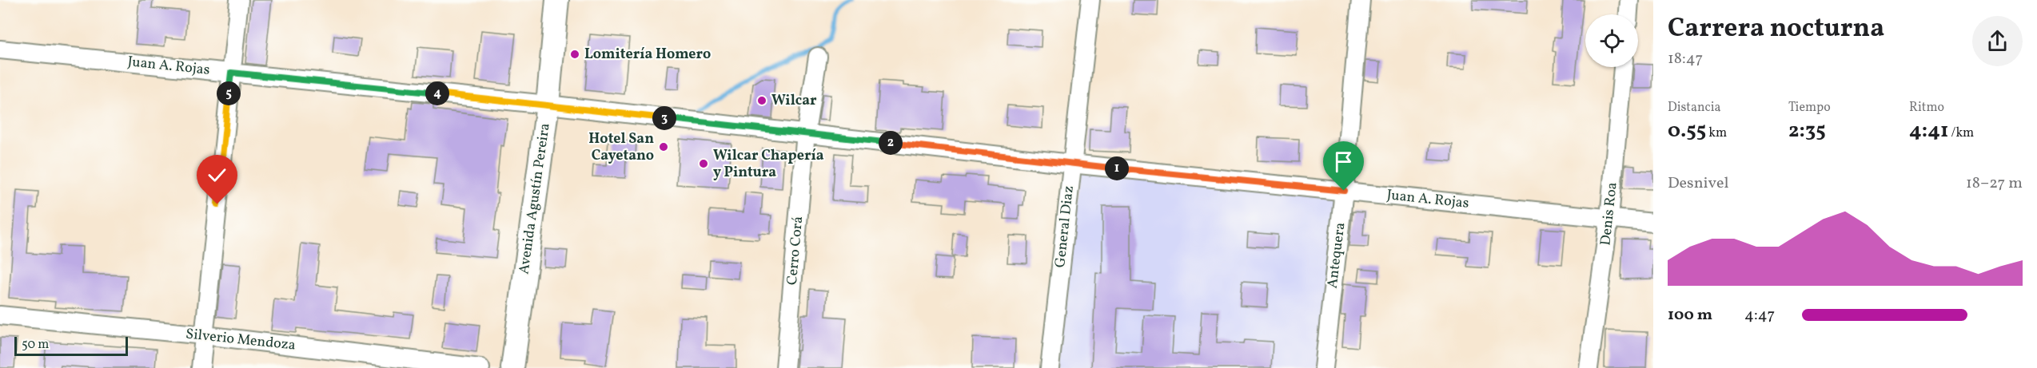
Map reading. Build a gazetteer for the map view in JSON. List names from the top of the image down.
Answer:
{
  "streets": {
    "main road": ["Avenida Agustín Pereira"],
    "street": [
      "Juan A. Rojas",
      "Denis Roa",
      "General Diaz",
      "Cerro Corá",
      "Antequera",
      "Silverio Mendoza"
    ]
  },
  "crossings": [
    ["Juan A. Rojas", "Avenida Agustín Pereira"],
    ["Juan A. Rojas", "Denis Roa"],
    ["Juan A. Rojas", "General Diaz"],
    ["Juan A. Rojas", "Cerro Corá"],
    ["Juan A. Rojas", "Antequera"]
  ],
  "places": [
    "Lomitería Homero",
    "Wilcar",
    "Hotel San Cayetano",
    "Wilcar Chapería y Pintura"
  ],
  "scale_bar": "50 m",
  "page": {
    "heading": ["Carrera nocturna", "18:47"],
    "pins": [
      "4",
      "5",
      "3",
      "2",
      "1"
    ],
    "stats": [
      ["Distancia", "0.55 km"],
      ["Tiempo", "2:35"],
      ["Ritmo", "4:41 /km"]
    ],
    "chart": ["Desnivel", "18–27 m"],
    "list": [
      {
        "name": "100 m",
        "note": "4:47"
      }
    ],
    "scale": "50 m"
  }
}
